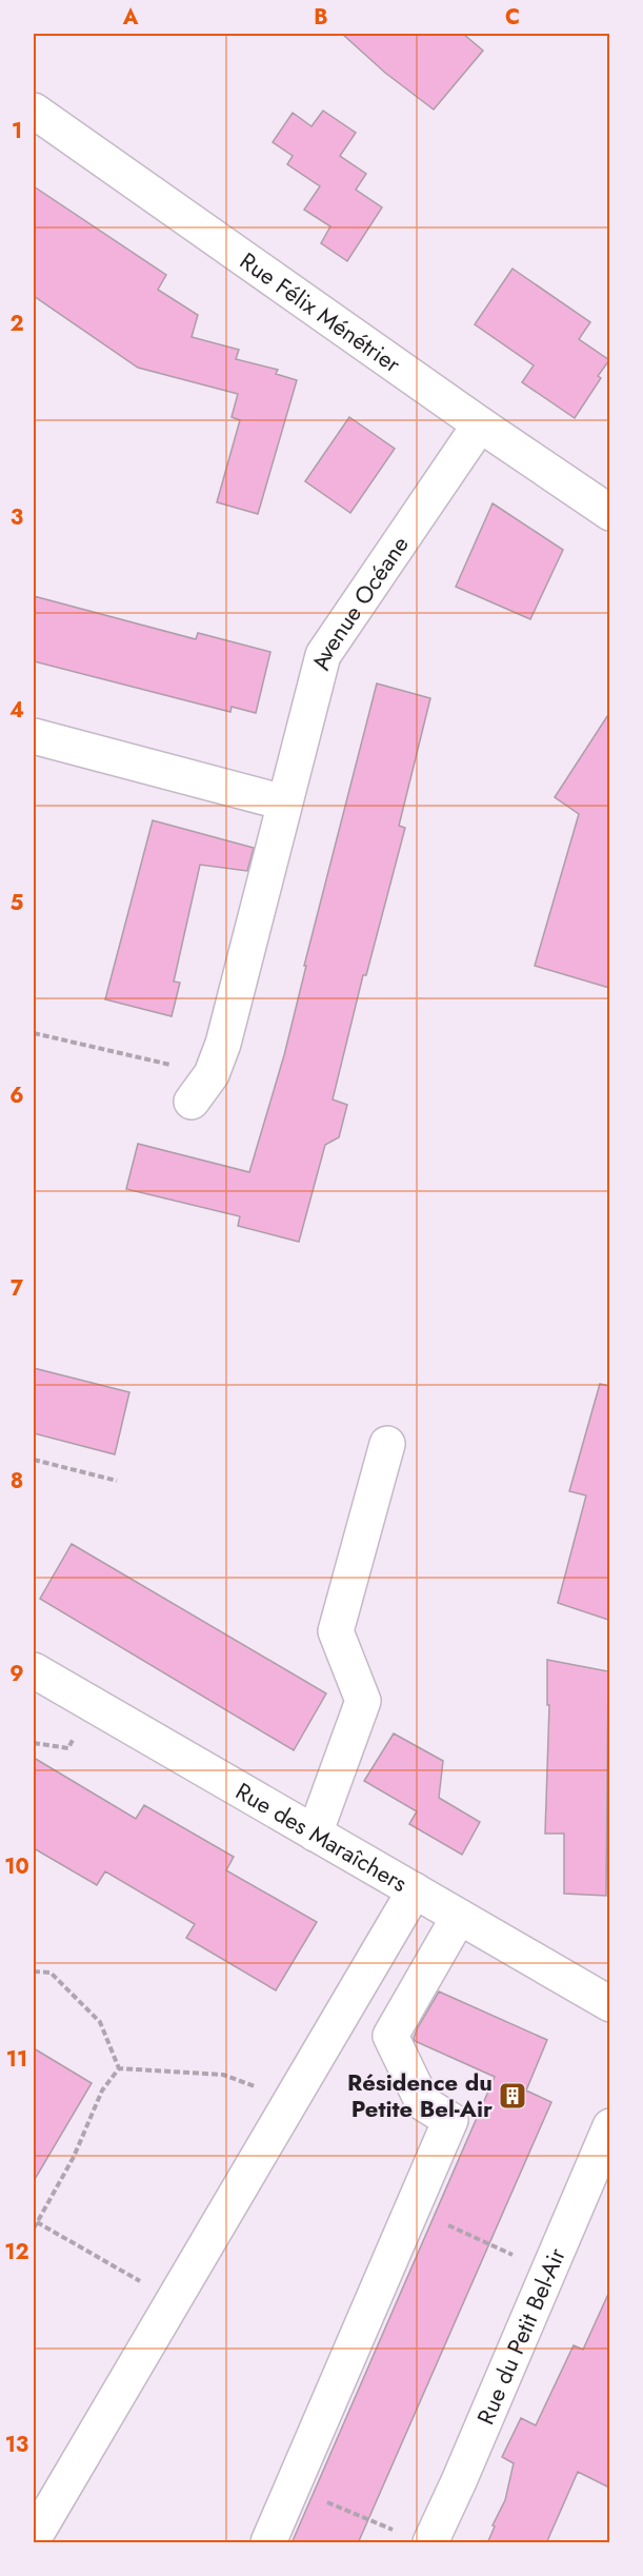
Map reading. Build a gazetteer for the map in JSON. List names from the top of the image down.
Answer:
{
  "streets": {
    "street": [
      "Rue Félix Ménétrier",
      "Avenue Océane",
      "Rue des Maraîchers",
      "Rue du Petit Bel-Air"
    ]
  },
  "crossings": [
    ["Rue Félix Ménétrier", "Avenue Océane"]
  ],
  "places": {
    "building": ["Résidence du Petite Bel-Air"]
  },
  "grid": {
    "columns": ["A", "B", "C"],
    "rows": [
      "1",
      "2",
      "3",
      "4",
      "5",
      "6",
      "7",
      "8",
      "9",
      "10",
      "11",
      "12",
      "13"
    ]
  }
}
